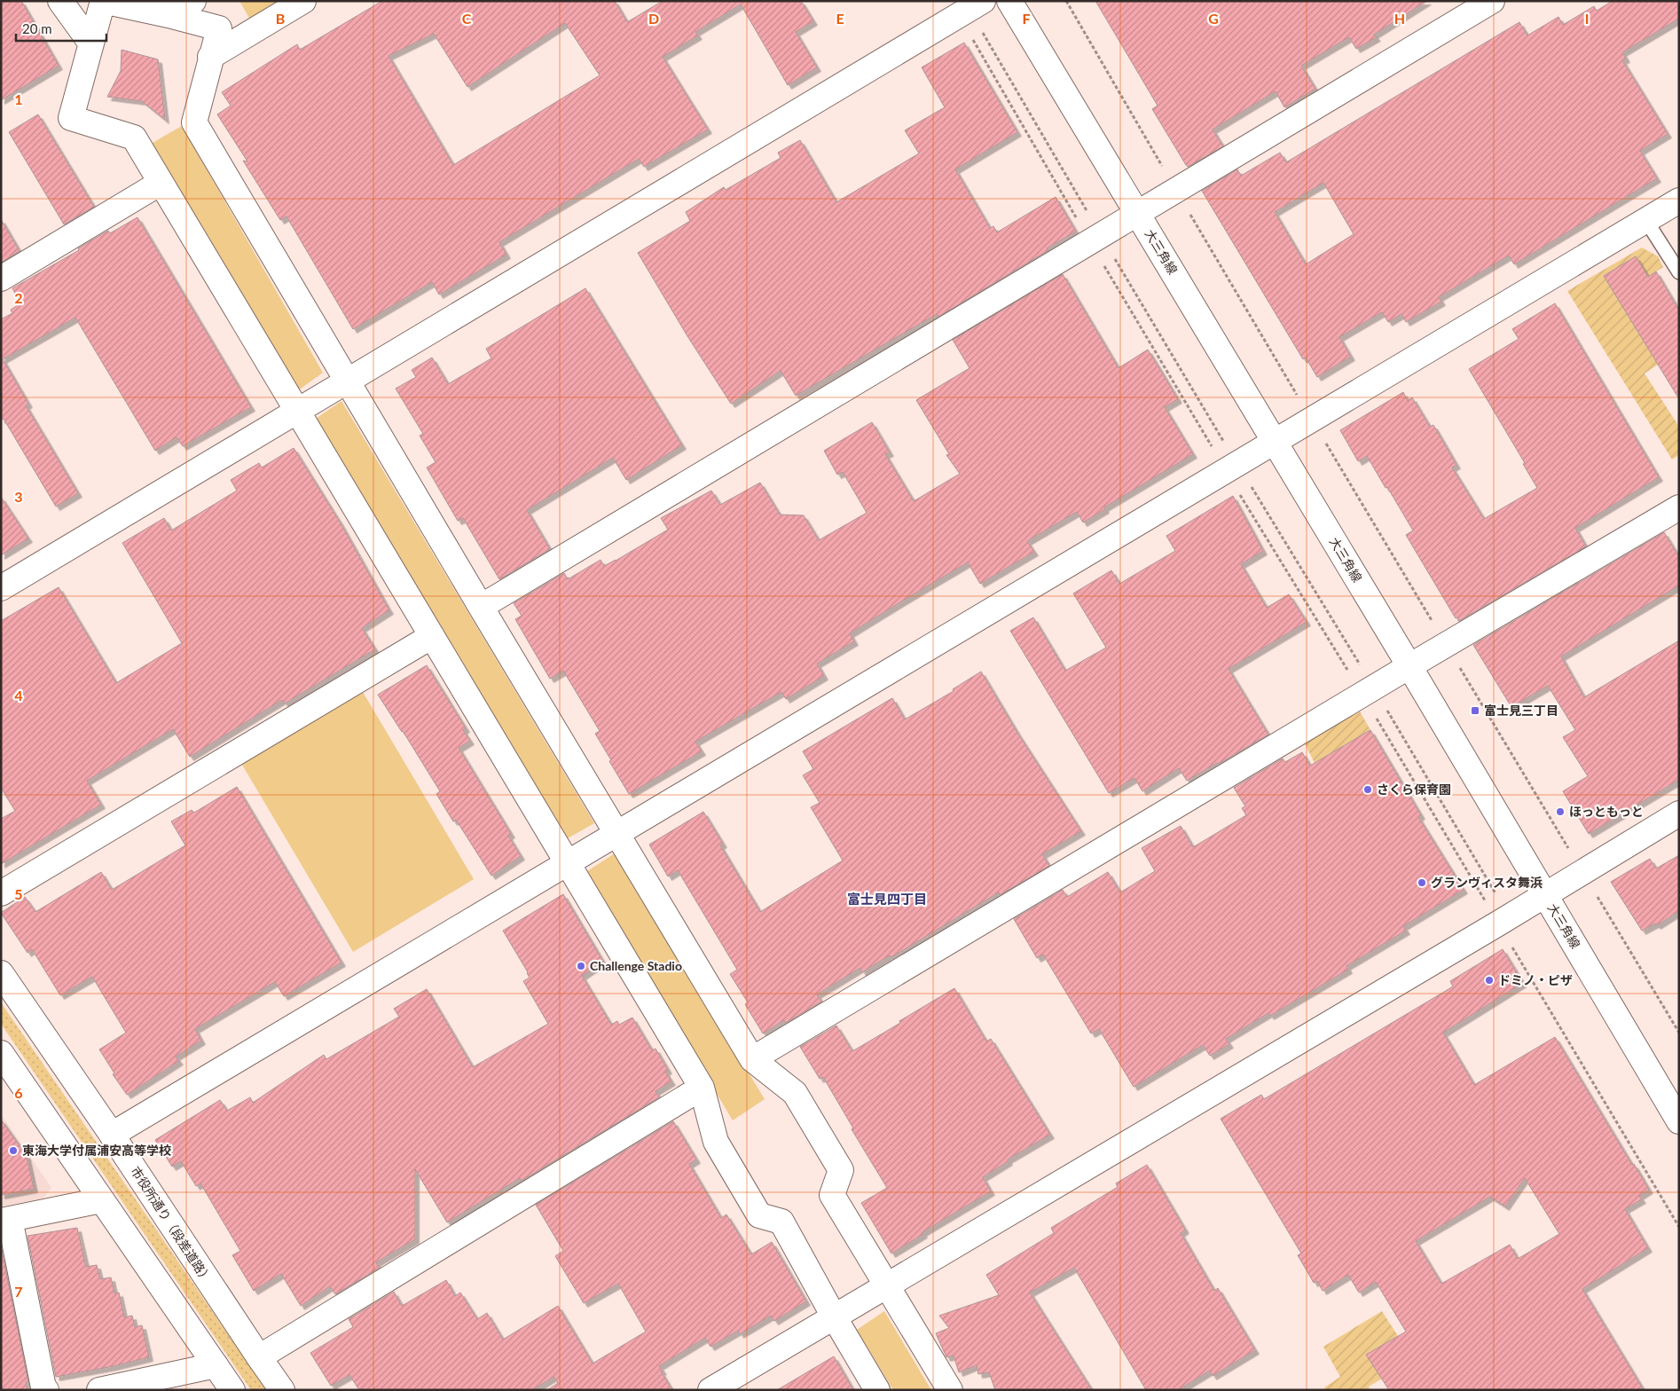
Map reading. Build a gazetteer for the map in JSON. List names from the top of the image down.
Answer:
{
  "streets": {
    "street": ["大三角線", "市役所通り（段差道路）"]
  },
  "districts": ["富士見四丁目"],
  "places": {
    "transit": ["富士見三丁目"],
    "other": [
      "さくら保育園",
      "ほっともっと",
      "グランヴィスタ舞浜",
      "Challenge Stadio",
      "ドミノ・ピザ",
      "東海大学付属浦安高等学校"
    ]
  },
  "scale_bar": "20 m",
  "grid": {
    "columns": [
      "B",
      "C",
      "D",
      "E",
      "F",
      "G",
      "H",
      "I"
    ],
    "rows": [
      "1",
      "2",
      "3",
      "4",
      "5",
      "6",
      "7"
    ]
  }
}
